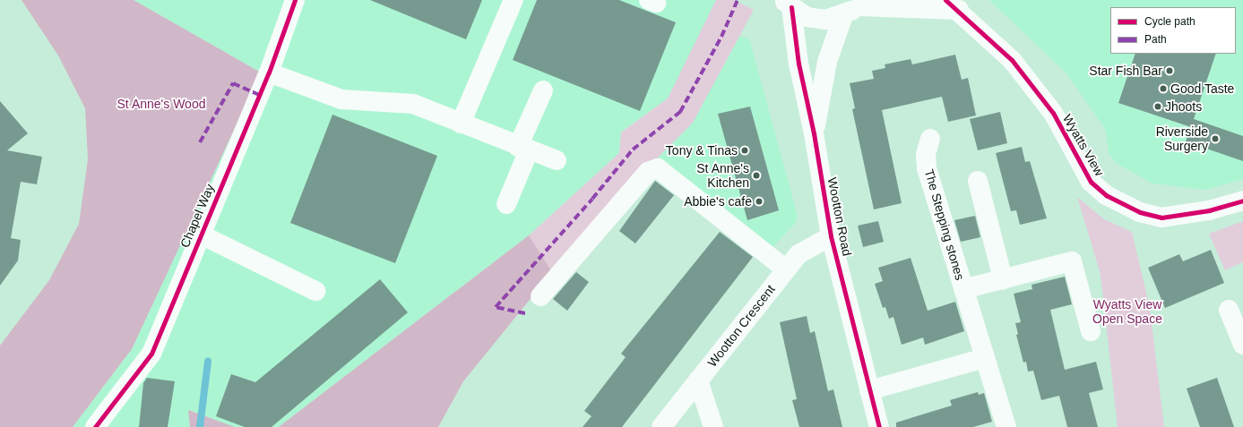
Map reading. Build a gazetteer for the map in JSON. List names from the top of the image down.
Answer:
{
  "streets": {
    "street": [
      "Wyatts View",
      "Chapel Way",
      "Wootton Road",
      "The Stepping stones",
      "Wootton Crescent"
    ]
  },
  "crossings": [
    ["Wootton Road", "Wootton Crescent"]
  ],
  "parks": ["St Anne's Wood", "Wyatts View Open Space"],
  "places": [
    "Star Fish Bar",
    "Good Taste",
    "Jhoots",
    "Riverside Surgery",
    "Tony & Tinas",
    "St Anne's Kitchen",
    "Abbie's cafe"
  ],
  "legend": ["Cycle path", "Path"]
}
